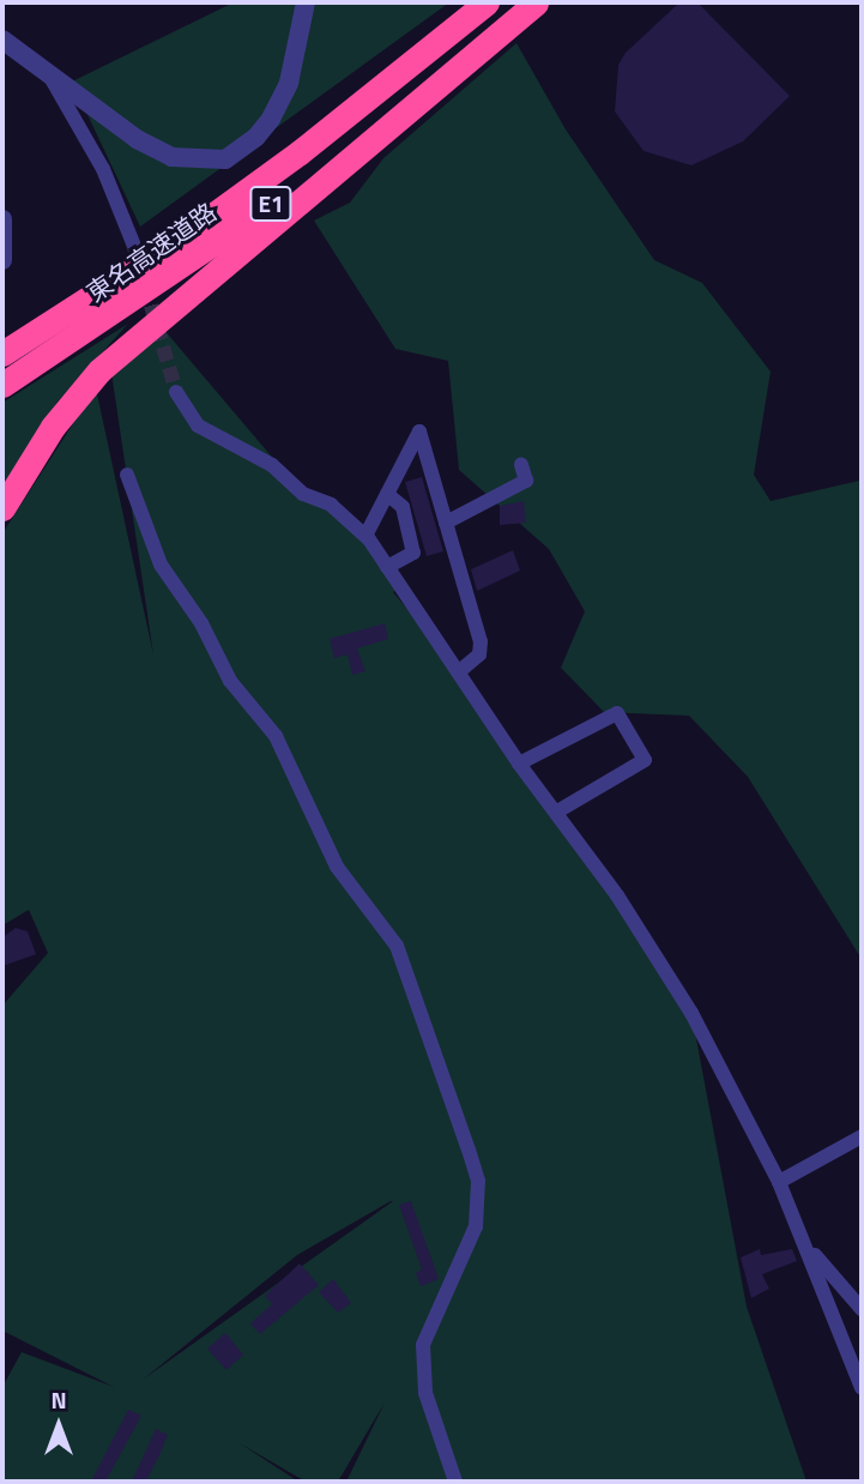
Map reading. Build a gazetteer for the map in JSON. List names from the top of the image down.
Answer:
{
  "streets": {
    "highway": ["E1", "東名高速道路"]
  },
  "north": "top"
}
